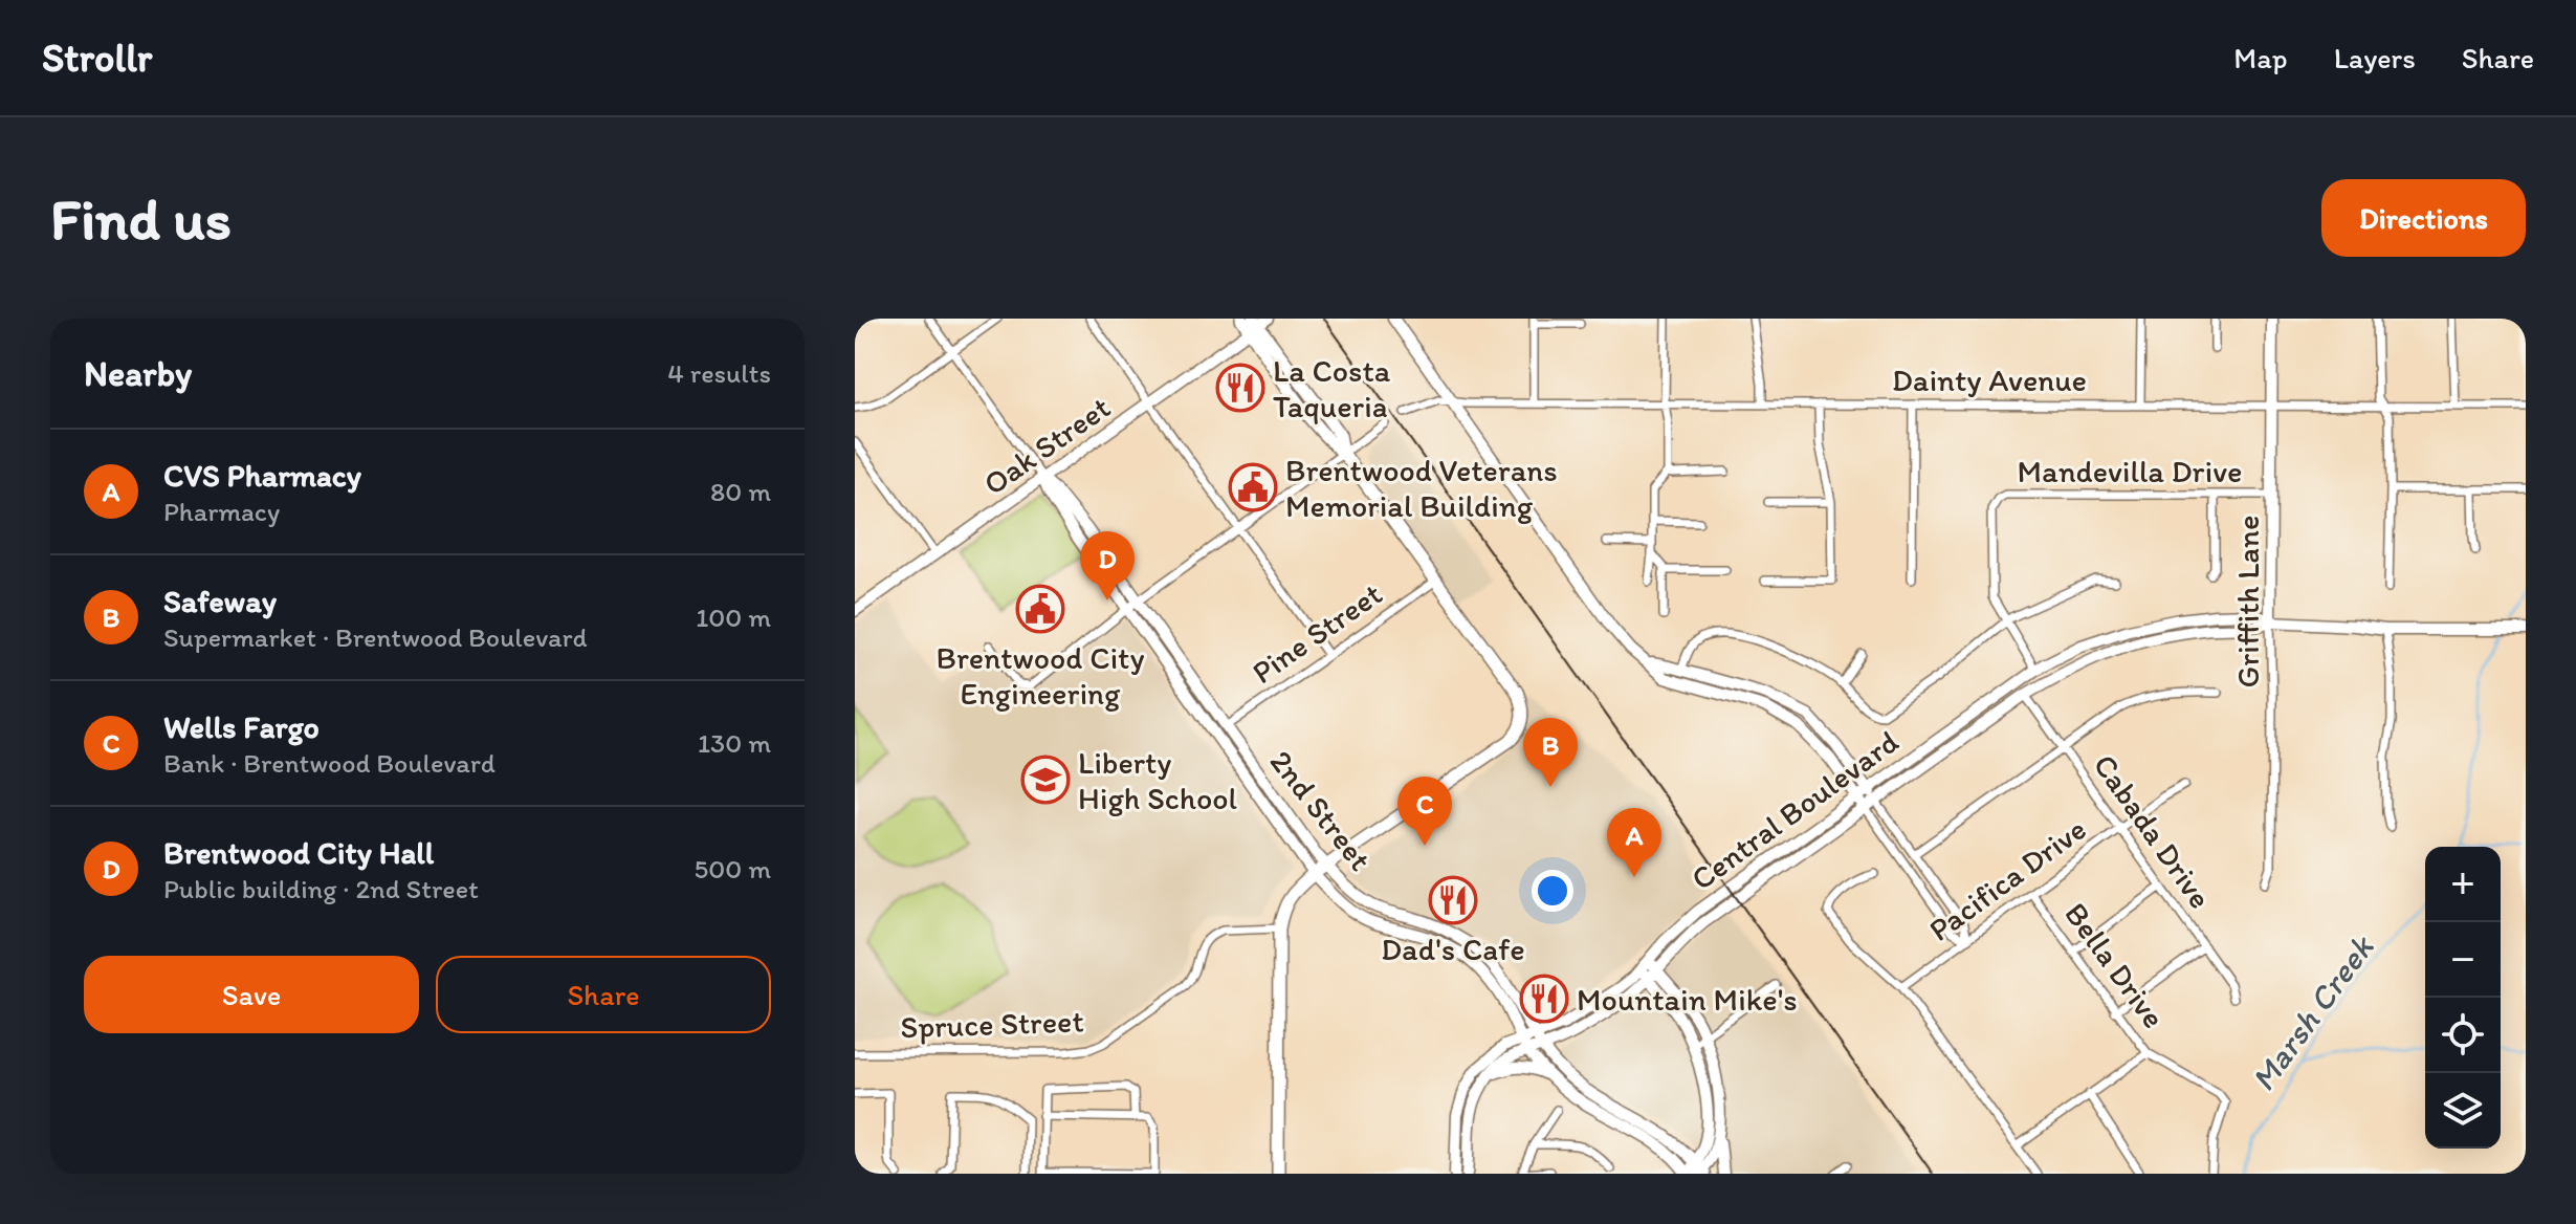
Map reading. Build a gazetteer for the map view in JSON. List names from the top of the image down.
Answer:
{
  "streets": {
    "street": [
      "Dainty Avenue",
      "Oak Street",
      "Mandevilla Drive",
      "Griffith Lane",
      "Pine Street",
      "2nd Street",
      "Central Boulevard",
      "Cabada Drive",
      "Pacifica Drive",
      "Bella Drive",
      "Spruce Street"
    ]
  },
  "crossings": [
    ["Dainty Avenue", "Griffith Lane"],
    ["Oak Street", "2nd Street"],
    ["Mandevilla Drive", "Griffith Lane"],
    ["Mandevilla Drive", "Central Boulevard"],
    ["Griffith Lane", "Central Boulevard"],
    ["Pine Street", "2nd Street"],
    ["2nd Street", "Central Boulevard"],
    ["Central Boulevard", "Cabada Drive"],
    ["Cabada Drive", "Pacifica Drive"],
    ["Pacifica Drive", "Bella Drive"]
  ],
  "water": ["Marsh Creek"],
  "places": {
    "restaurant": ["La Costa Taqueria", "Dad's Cafe", "Mountain Mike's"],
    "public building": ["Brentwood Veterans Memorial Building", "Brentwood City Engineering"],
    "school or university": ["Liberty High School"]
  },
  "page": {
    "header": "Strollr",
    "nav": ["Map", "Layers", "Share"],
    "buttons": [
      "Directions",
      ["Save", "Share"]
    ],
    "title": "Find us",
    "heading": ["Nearby", "4 results"],
    "list": [
      {
        "mark": "A",
        "name": "CVS Pharmacy",
        "note": "Pharmacy",
        "value": "80 m"
      },
      {
        "mark": "B",
        "name": "Safeway",
        "note": "Supermarket · Brentwood Boulevard",
        "value": "100 m"
      },
      {
        "mark": "C",
        "name": "Wells Fargo",
        "note": "Bank · Brentwood Boulevard",
        "value": "130 m"
      },
      {
        "mark": "D",
        "name": "Brentwood City Hall",
        "note": "Public building · 2nd Street",
        "value": "500 m"
      }
    ],
    "pins": [
      "D",
      "B",
      "C",
      "A"
    ],
    "map_buttons": ["+", "−"]
  }
}
